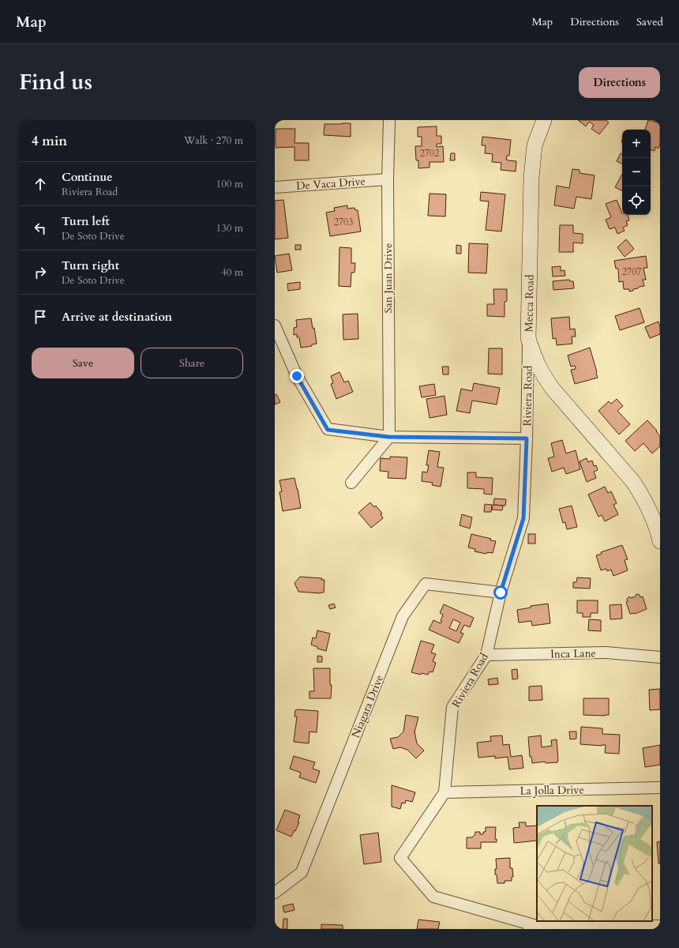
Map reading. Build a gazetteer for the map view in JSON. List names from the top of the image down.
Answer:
{
  "streets": {
    "street": [
      "De Vaca Drive",
      "San Juan Drive",
      "Mecca Road",
      "Riviera Road",
      "Inca Lane",
      "Niagara Drive",
      "La Jolla Drive"
    ]
  },
  "crossings": [
    ["De Vaca Drive", "San Juan Drive"],
    ["Mecca Road", "Riviera Road"],
    ["Riviera Road", "Inca Lane"],
    ["Riviera Road", "Niagara Drive"],
    ["Riviera Road", "La Jolla Drive"]
  ],
  "house_numbers": ["2702", "2703", "2707"],
  "page": {
    "header": "Map",
    "nav": ["Map", "Directions", "Saved"],
    "title": "Find us",
    "buttons": [
      "Directions",
      ["Save", "Share"]
    ],
    "heading": ["4 min", "Walk · 270 m"],
    "map_buttons": ["+", "−"],
    "list": [
      ["Continue", "Riviera Road", "100 m"],
      ["Turn left", "De Soto Drive", "130 m"],
      ["Turn right", "De Soto Drive", "40 m"],
      "Arrive at destination"
    ]
  }
}
